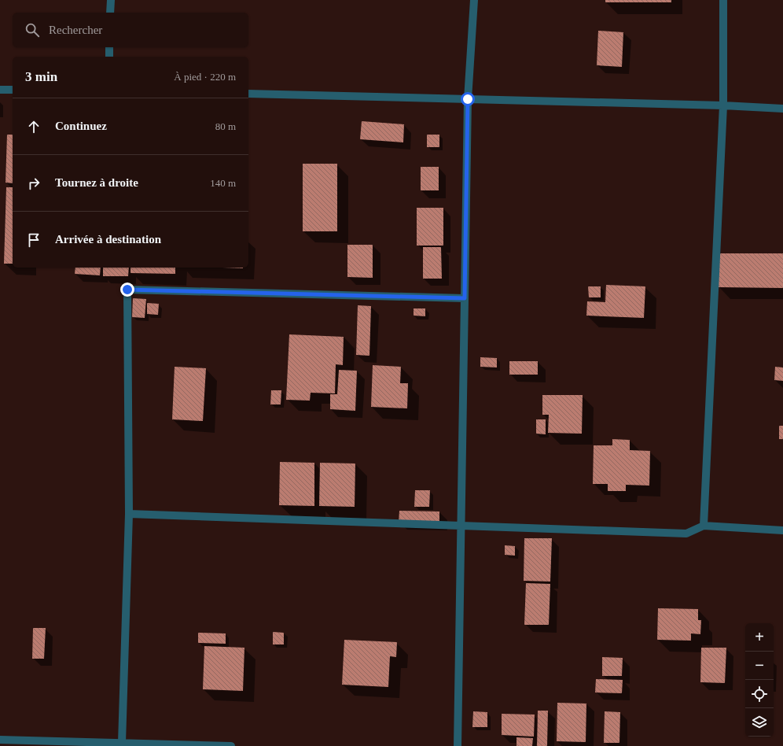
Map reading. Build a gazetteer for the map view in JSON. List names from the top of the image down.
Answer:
{
  "page": {
    "search": "Rechercher",
    "heading": ["3 min", "À pied · 220 m"],
    "list": [
      ["Continuez", "80 m"],
      ["Tournez à droite", "140 m"],
      "Arrivée à destination"
    ],
    "map_buttons": ["+", "−"]
  }
}
